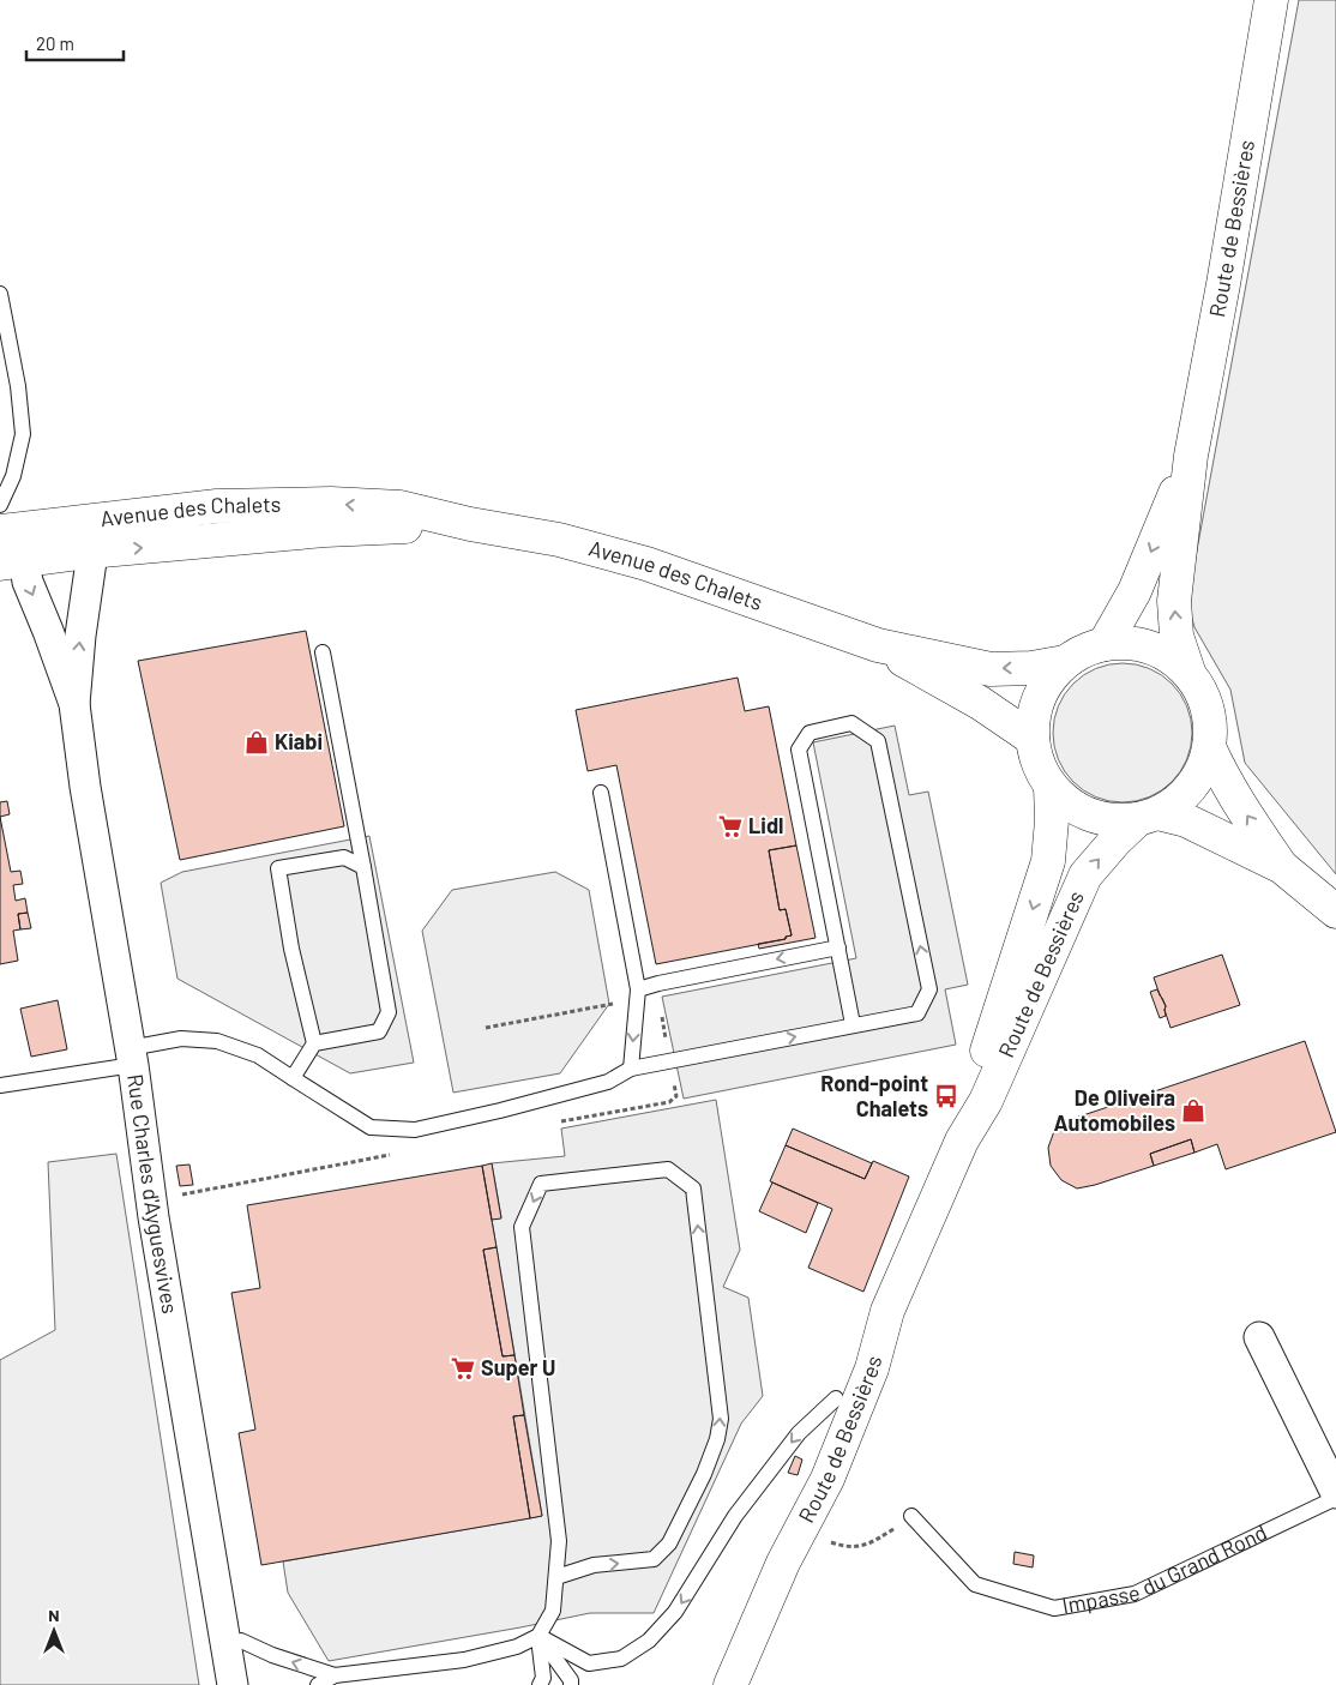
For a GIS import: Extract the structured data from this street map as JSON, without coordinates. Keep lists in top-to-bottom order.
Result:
{
  "streets": {
    "main road": ["Route de Bessières", "Avenue des Chalets"],
    "street": ["Rue Charles d'Ayguesvives"],
    "lane": ["Impasse du Grand Rond"]
  },
  "crossings": [
    ["Route de Bessières", "Avenue des Chalets"],
    ["Avenue des Chalets", "Rue Charles d'Ayguesvives"]
  ],
  "places": {
    "shop": ["Kiabi", "De Oliveira Automobiles"],
    "supermarket": ["Lidl", "Super U"],
    "bus stop": ["Rond-point Chalets"]
  },
  "scale_bar": "20 m",
  "north": "top"
}
